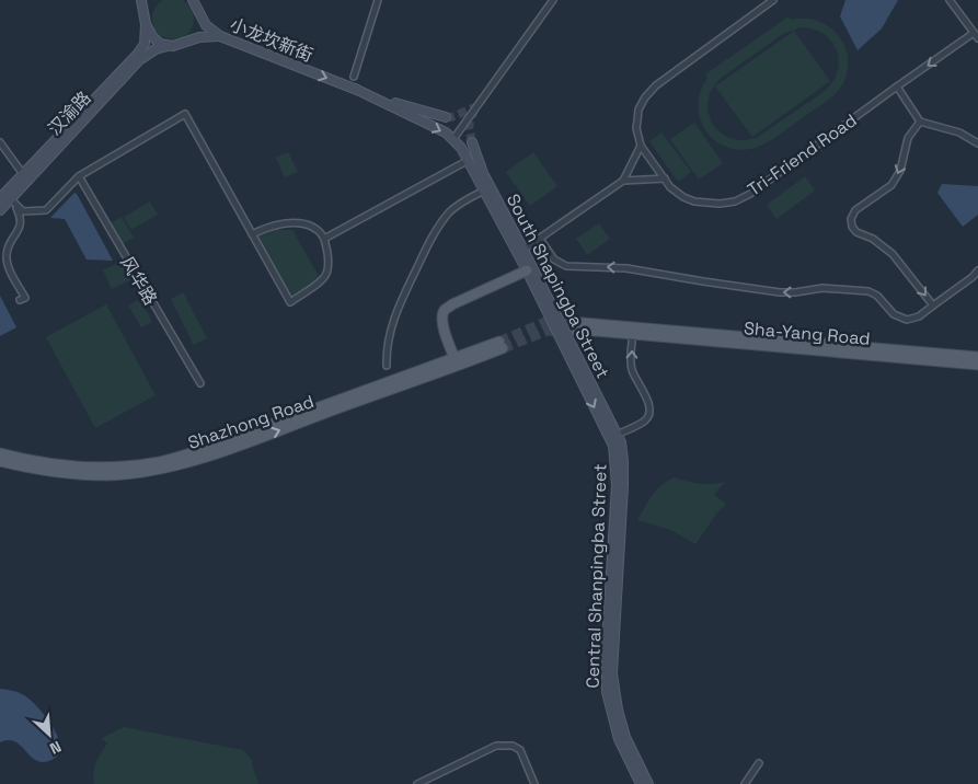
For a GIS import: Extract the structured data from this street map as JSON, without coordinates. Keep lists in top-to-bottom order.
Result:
{
  "streets": {
    "main road": [
      "小龙坎新街",
      "汉渝路",
      "South Shapingba Street",
      "Sha-Yang Road",
      "Shazhong Road",
      "Central Shanpingba Street"
    ],
    "street": ["Tri-Friend Road", "风华路"]
  },
  "crossings": [
    ["小龙坎新街", "汉渝路"],
    ["小龙坎新街", "South Shapingba Street"],
    ["South Shapingba Street", "Central Shanpingba Street"]
  ],
  "north": "bottom right"
}
